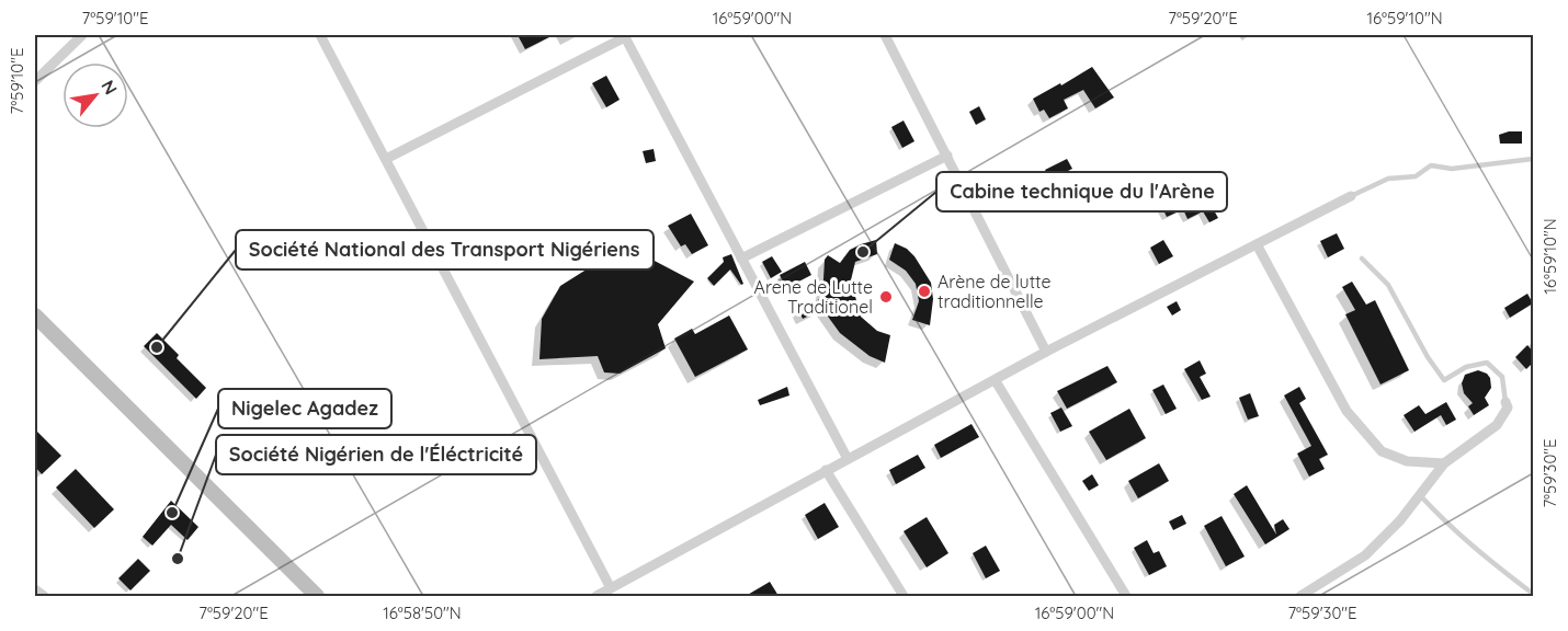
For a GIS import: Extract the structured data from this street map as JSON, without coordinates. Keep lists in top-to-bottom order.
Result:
{
  "places": [
    "Cabine technique du l'Arène",
    "Arène de lutte traditionnelle",
    "Arene de Lutte Traditionel",
    "Société National des Transport Nigériens",
    "Nigelec Agadez",
    "Société Nigérien de l'Éléctricité"
  ],
  "north": "top right",
  "coordinates": [
    "7°59'10\"E",
    "16°59'00\"N",
    "7°59'20\"E",
    "16°59'10\"N",
    "7°59'30\"E",
    "16°58'50\"N"
  ]
}
